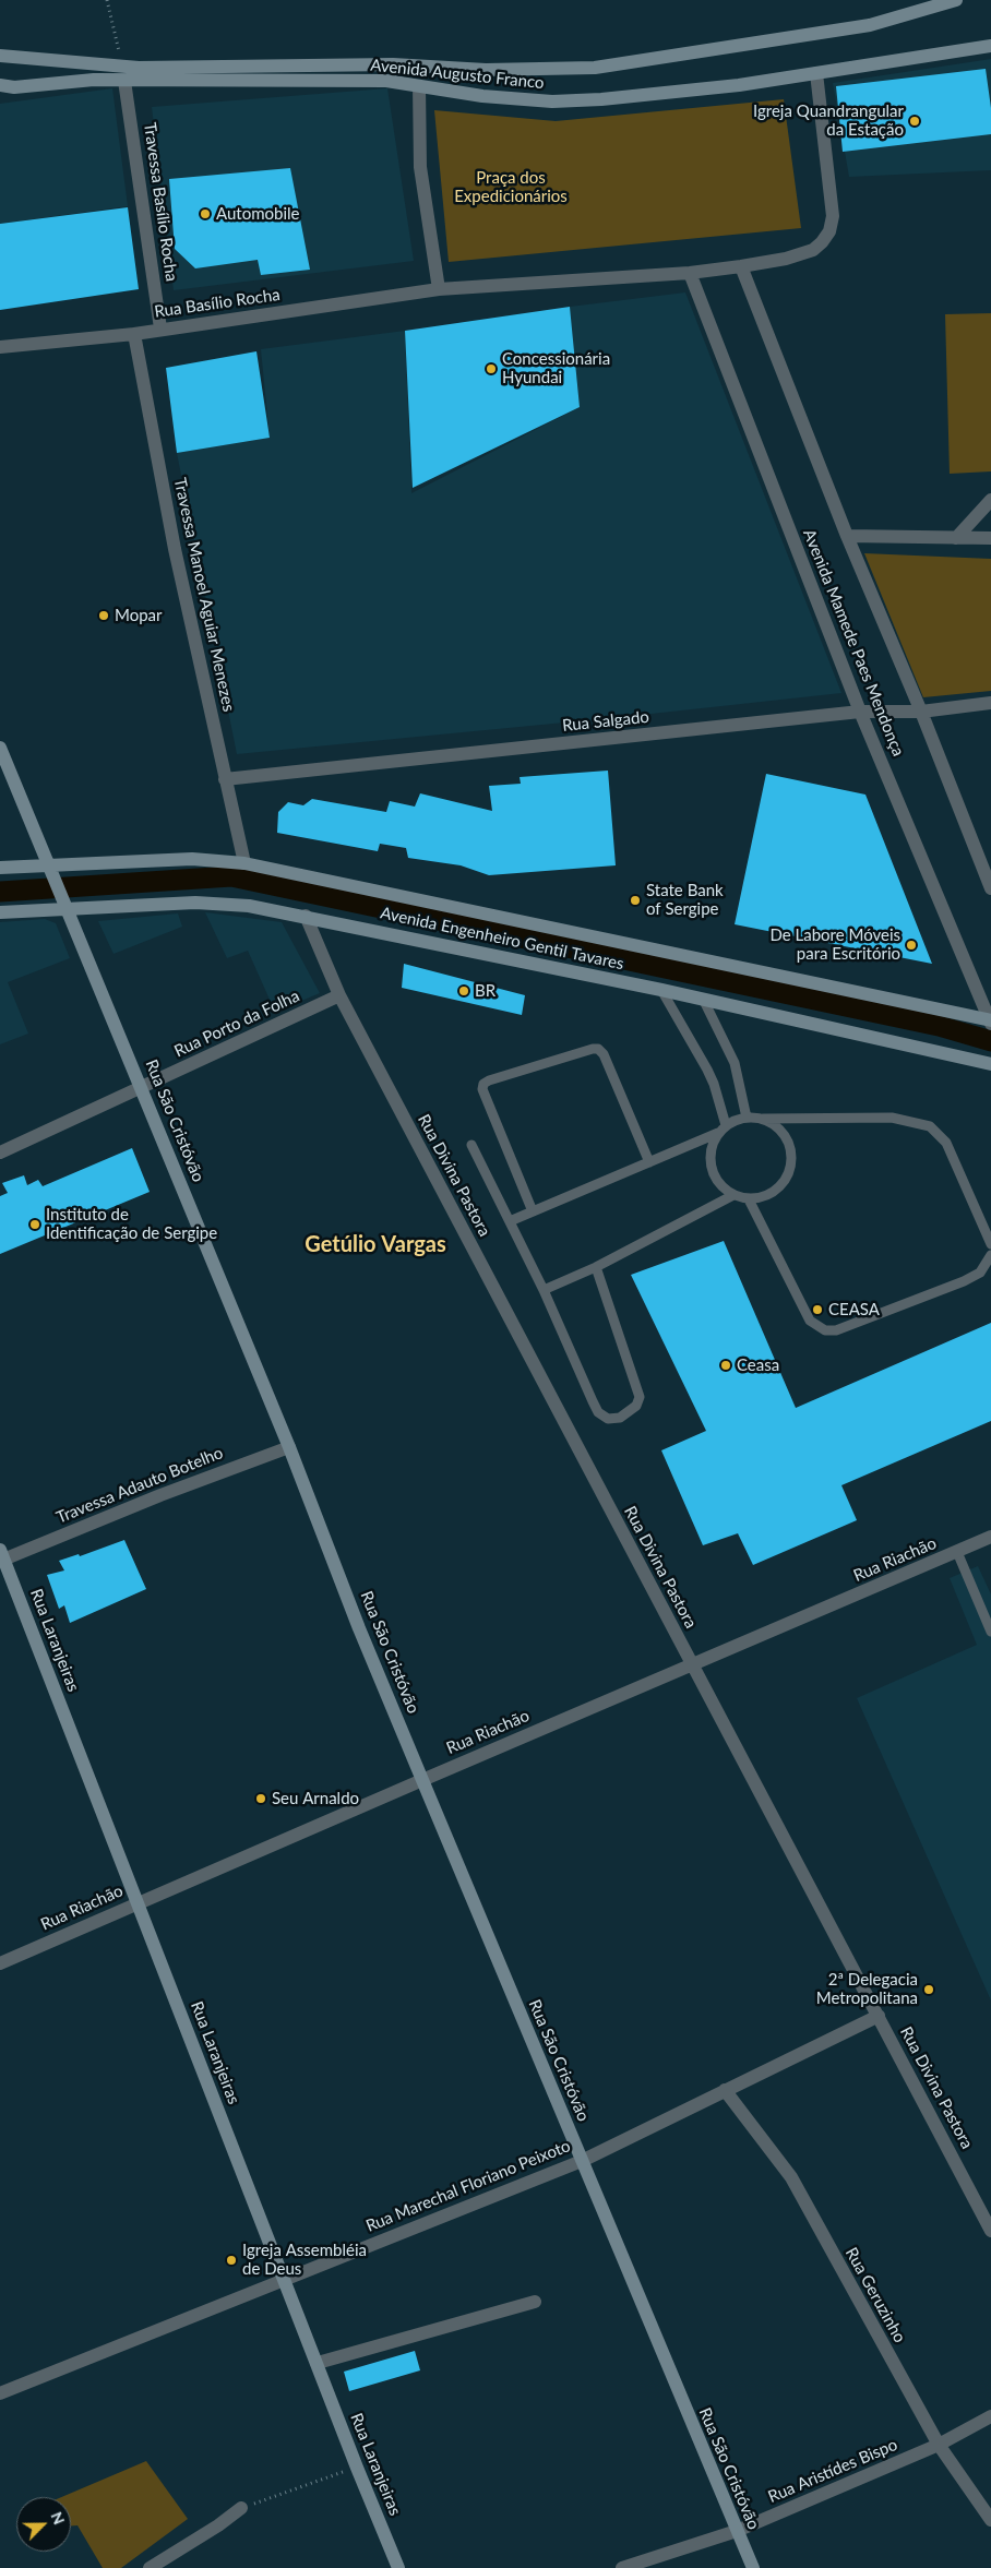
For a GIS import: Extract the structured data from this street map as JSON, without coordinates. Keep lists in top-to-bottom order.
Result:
{
  "streets": {
    "main road": [
      "Avenida Augusto Franco",
      "Avenida Engenheiro Gentil Tavares",
      "Rua São Cristóvão",
      "Rua Laranjeiras"
    ],
    "street": [
      "Travessa Basílio Rocha",
      "Rua Basílio Rocha",
      "Travessa Manoel Aguiar Menezes",
      "Avenida Mamede Paes Mendonça",
      "Rua Salgado",
      "Rua Porto da Folha",
      "Rua Divina Pastora",
      "Travessa Adauto Botelho",
      "Rua Riachão",
      "Rua Marechal Floriano Peixoto",
      "Rua Geruzinho",
      "Rua Aristídes Bispo"
    ]
  },
  "crossings": [
    ["Avenida Augusto Franco", "Travessa Basílio Rocha"],
    ["Travessa Basílio Rocha", "Rua Basílio Rocha"],
    ["Rua Basílio Rocha", "Travessa Manoel Aguiar Menezes"],
    ["Travessa Manoel Aguiar Menezes", "Rua Salgado"],
    ["Travessa Manoel Aguiar Menezes", "Avenida Engenheiro Gentil Tavares"],
    ["Avenida Mamede Paes Mendonça", "Rua Salgado"],
    ["Avenida Mamede Paes Mendonça", "Avenida Engenheiro Gentil Tavares"],
    ["Avenida Engenheiro Gentil Tavares", "Rua São Cristóvão"],
    ["Avenida Engenheiro Gentil Tavares", "Rua Divina Pastora"],
    ["Rua Porto da Folha", "Rua São Cristóvão"],
    ["Rua Porto da Folha", "Rua Divina Pastora"],
    ["Rua São Cristóvão", "Travessa Adauto Botelho"],
    ["Rua São Cristóvão", "Rua Riachão"],
    ["Rua São Cristóvão", "Rua Marechal Floriano Peixoto"],
    ["Rua São Cristóvão", "Rua Aristídes Bispo"],
    ["Rua Divina Pastora", "Rua Riachão"],
    ["Rua Divina Pastora", "Rua Marechal Floriano Peixoto"],
    ["Travessa Adauto Botelho", "Rua Laranjeiras"],
    ["Rua Riachão", "Rua Laranjeiras"],
    ["Rua Laranjeiras", "Rua Marechal Floriano Peixoto"],
    ["Rua Marechal Floriano Peixoto", "Rua Geruzinho"],
    ["Rua Geruzinho", "Rua Aristídes Bispo"]
  ],
  "districts": ["Getúlio Vargas"],
  "parks": ["Praça dos Expedicionários"],
  "places": [
    "Igreja Quandrangular da Estação",
    "Automobile",
    "Concessionária Hyundai",
    "Mopar",
    "State Bank of Sergipe",
    "De Labore Móveis para Escritório",
    "BR",
    "Instituto de Identificação de Sergipe",
    "CEASA",
    "Ceasa",
    "Seu Arnaldo",
    "2ª Delegacia Metropolitana",
    "Igreja Assembléia de Deus"
  ],
  "north": "top right"
}
